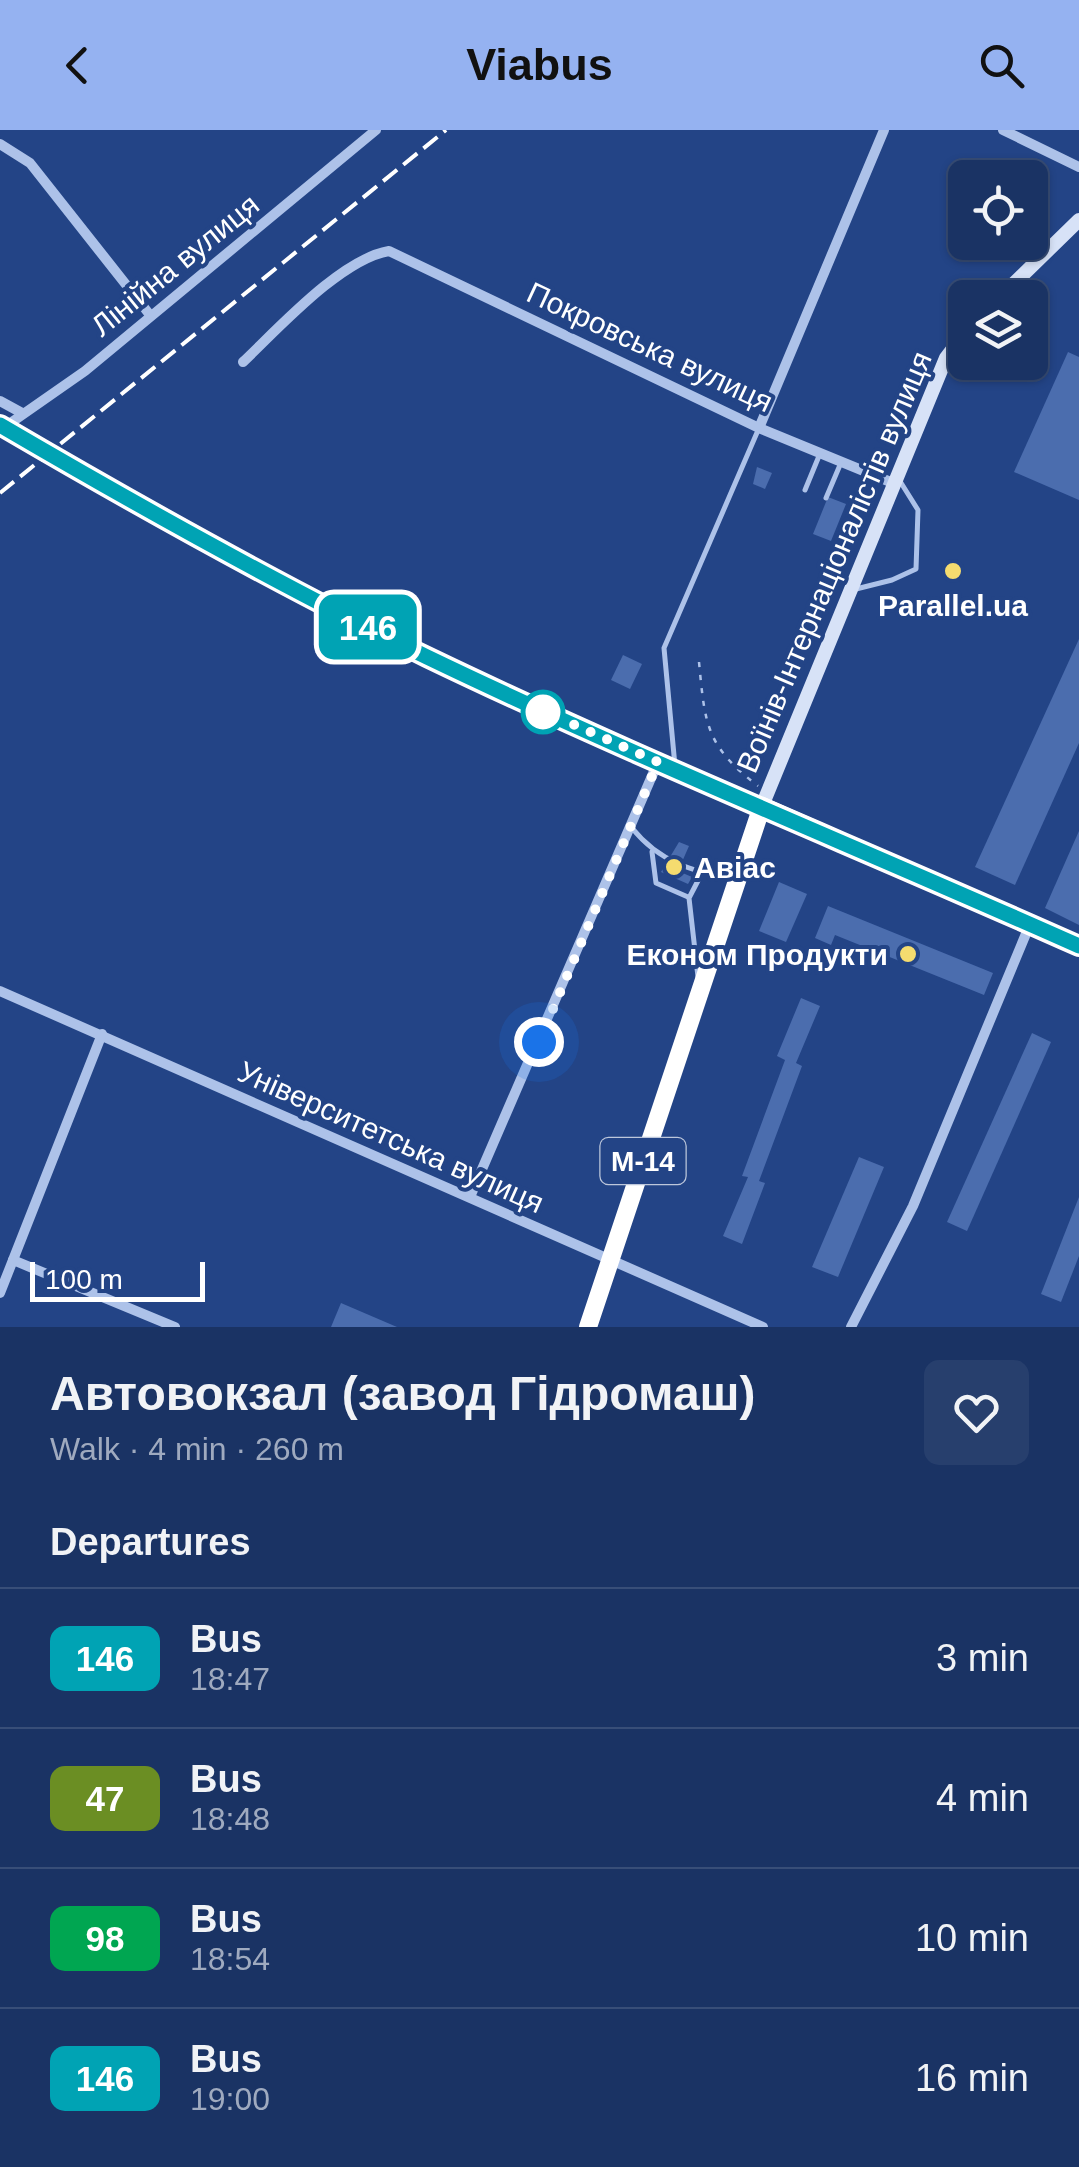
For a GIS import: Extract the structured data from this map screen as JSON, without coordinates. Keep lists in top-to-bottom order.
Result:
{
  "streets": {
    "highway": ["Воїнів-Інтернаціоналістів вулиця", "М-14"],
    "street": ["Лінійна вулиця", "Покровська вулиця", "Університетська вулиця"]
  },
  "crossings": [
    ["Покровська вулиця", "Воїнів-Інтернаціоналістів вулиця"],
    ["Воїнів-Інтернаціоналістів вулиця", "Університетська вулиця"]
  ],
  "places": ["Parallel.ua", "Авіас", "Економ Продукти"],
  "lines": ["bus line 146"],
  "scale_bar": "100 m",
  "page": {
    "header": "Viabus",
    "on_map": "146",
    "scale": "100 m",
    "heading": [
      ["Автовокзал (завод Гідромаш)", "Walk · 4 min · 260 m"],
      "Departures"
    ],
    "list": [
      {
        "mark": "146",
        "name": "Bus",
        "note": "18:47",
        "value": "3 min"
      },
      {
        "mark": "47",
        "name": "Bus",
        "note": "18:48",
        "value": "4 min"
      },
      {
        "mark": "98",
        "name": "Bus",
        "note": "18:54",
        "value": "10 min"
      },
      {
        "mark": "146",
        "name": "Bus",
        "note": "19:00",
        "value": "16 min"
      }
    ]
  }
}
